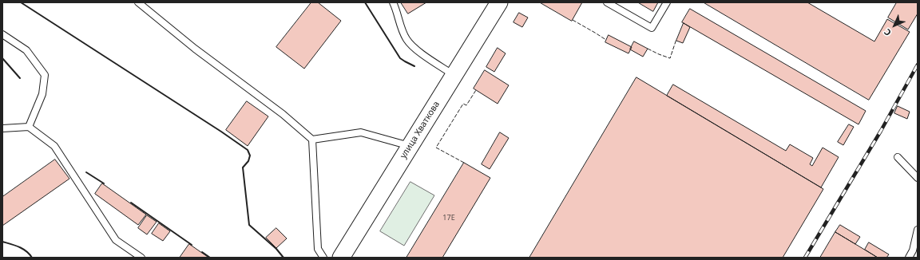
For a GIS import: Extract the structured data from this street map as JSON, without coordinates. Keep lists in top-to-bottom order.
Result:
{
  "streets": {
    "street": ["улица Хваткова"]
  },
  "house_numbers": ["17Е"],
  "north": "bottom left"
}
